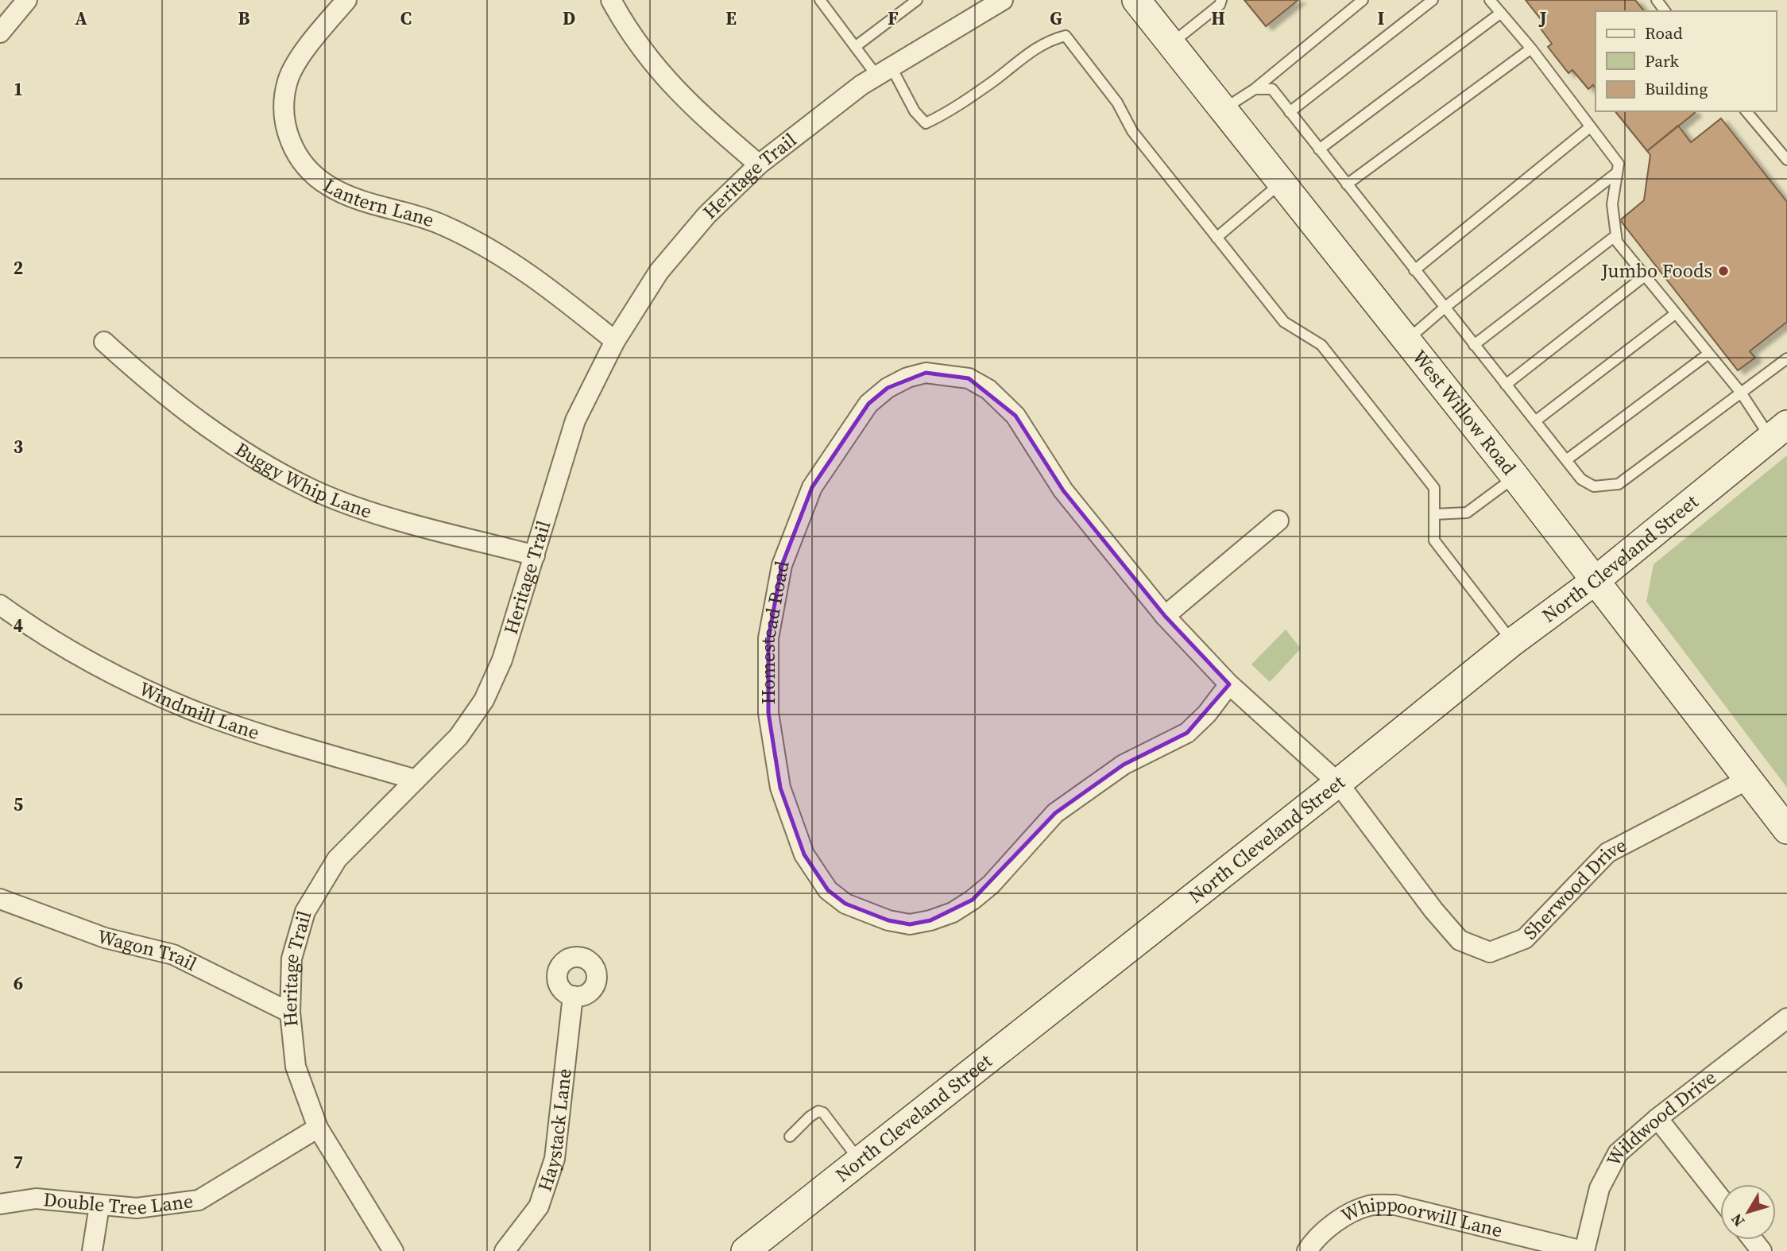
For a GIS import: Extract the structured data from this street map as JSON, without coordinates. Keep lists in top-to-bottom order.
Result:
{
  "streets": {
    "street": [
      "Heritage Trail",
      "Lantern Lane",
      "West Willow Road",
      "Buggy Whip Lane",
      "North Cleveland Street",
      "Homestead Road",
      "Windmill Lane",
      "Sherwood Drive",
      "Wagon Trail",
      "Wildwood Drive",
      "Haystack Lane",
      "Double Tree Lane",
      "Whippoorwill Lane"
    ]
  },
  "crossings": [
    ["Heritage Trail", "Lantern Lane"],
    ["Heritage Trail", "Buggy Whip Lane"],
    ["Heritage Trail", "Windmill Lane"],
    ["Heritage Trail", "Wagon Trail"],
    ["Heritage Trail", "Double Tree Lane"],
    ["West Willow Road", "North Cleveland Street"],
    ["West Willow Road", "Sherwood Drive"],
    ["North Cleveland Street", "Homestead Road"],
    ["North Cleveland Street", "Sherwood Drive"],
    ["Homestead Road", "Sherwood Drive"],
    ["Wildwood Drive", "Whippoorwill Lane"]
  ],
  "places": ["Jumbo Foods"],
  "legend": ["Road", "Park", "Building"],
  "north": "bottom left",
  "grid": {
    "columns": [
      "A",
      "B",
      "C",
      "D",
      "E",
      "F",
      "G",
      "H",
      "I",
      "J"
    ],
    "rows": [
      "1",
      "2",
      "3",
      "4",
      "5",
      "6",
      "7"
    ]
  }
}
